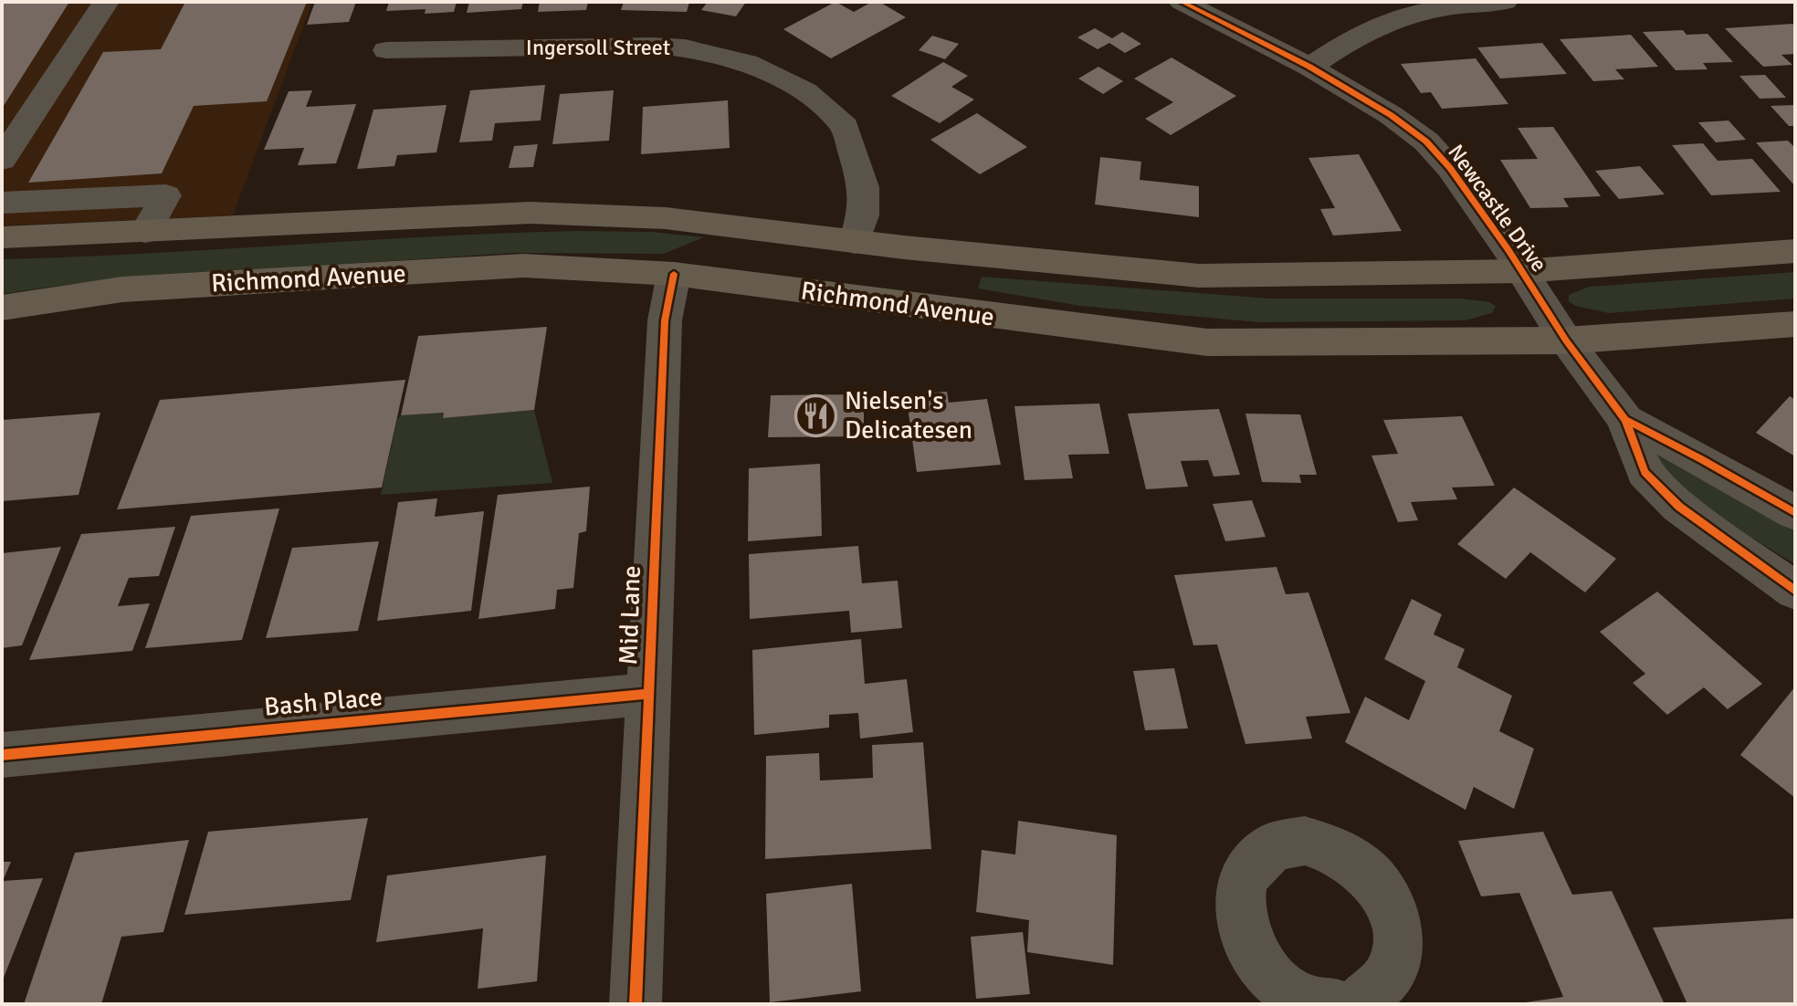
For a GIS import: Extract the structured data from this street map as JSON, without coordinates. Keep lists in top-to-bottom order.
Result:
{
  "streets": {
    "main road": ["Richmond Avenue"],
    "street": [
      "Ingersoll Street",
      "Newcastle Drive",
      "Mid Lane",
      "Bash Place"
    ]
  },
  "crossings": [
    ["Newcastle Drive", "Richmond Avenue"],
    ["Richmond Avenue", "Mid Lane"],
    ["Mid Lane", "Bash Place"]
  ],
  "places": {
    "restaurant": ["Nielsen's Delicatesen"]
  }
}
